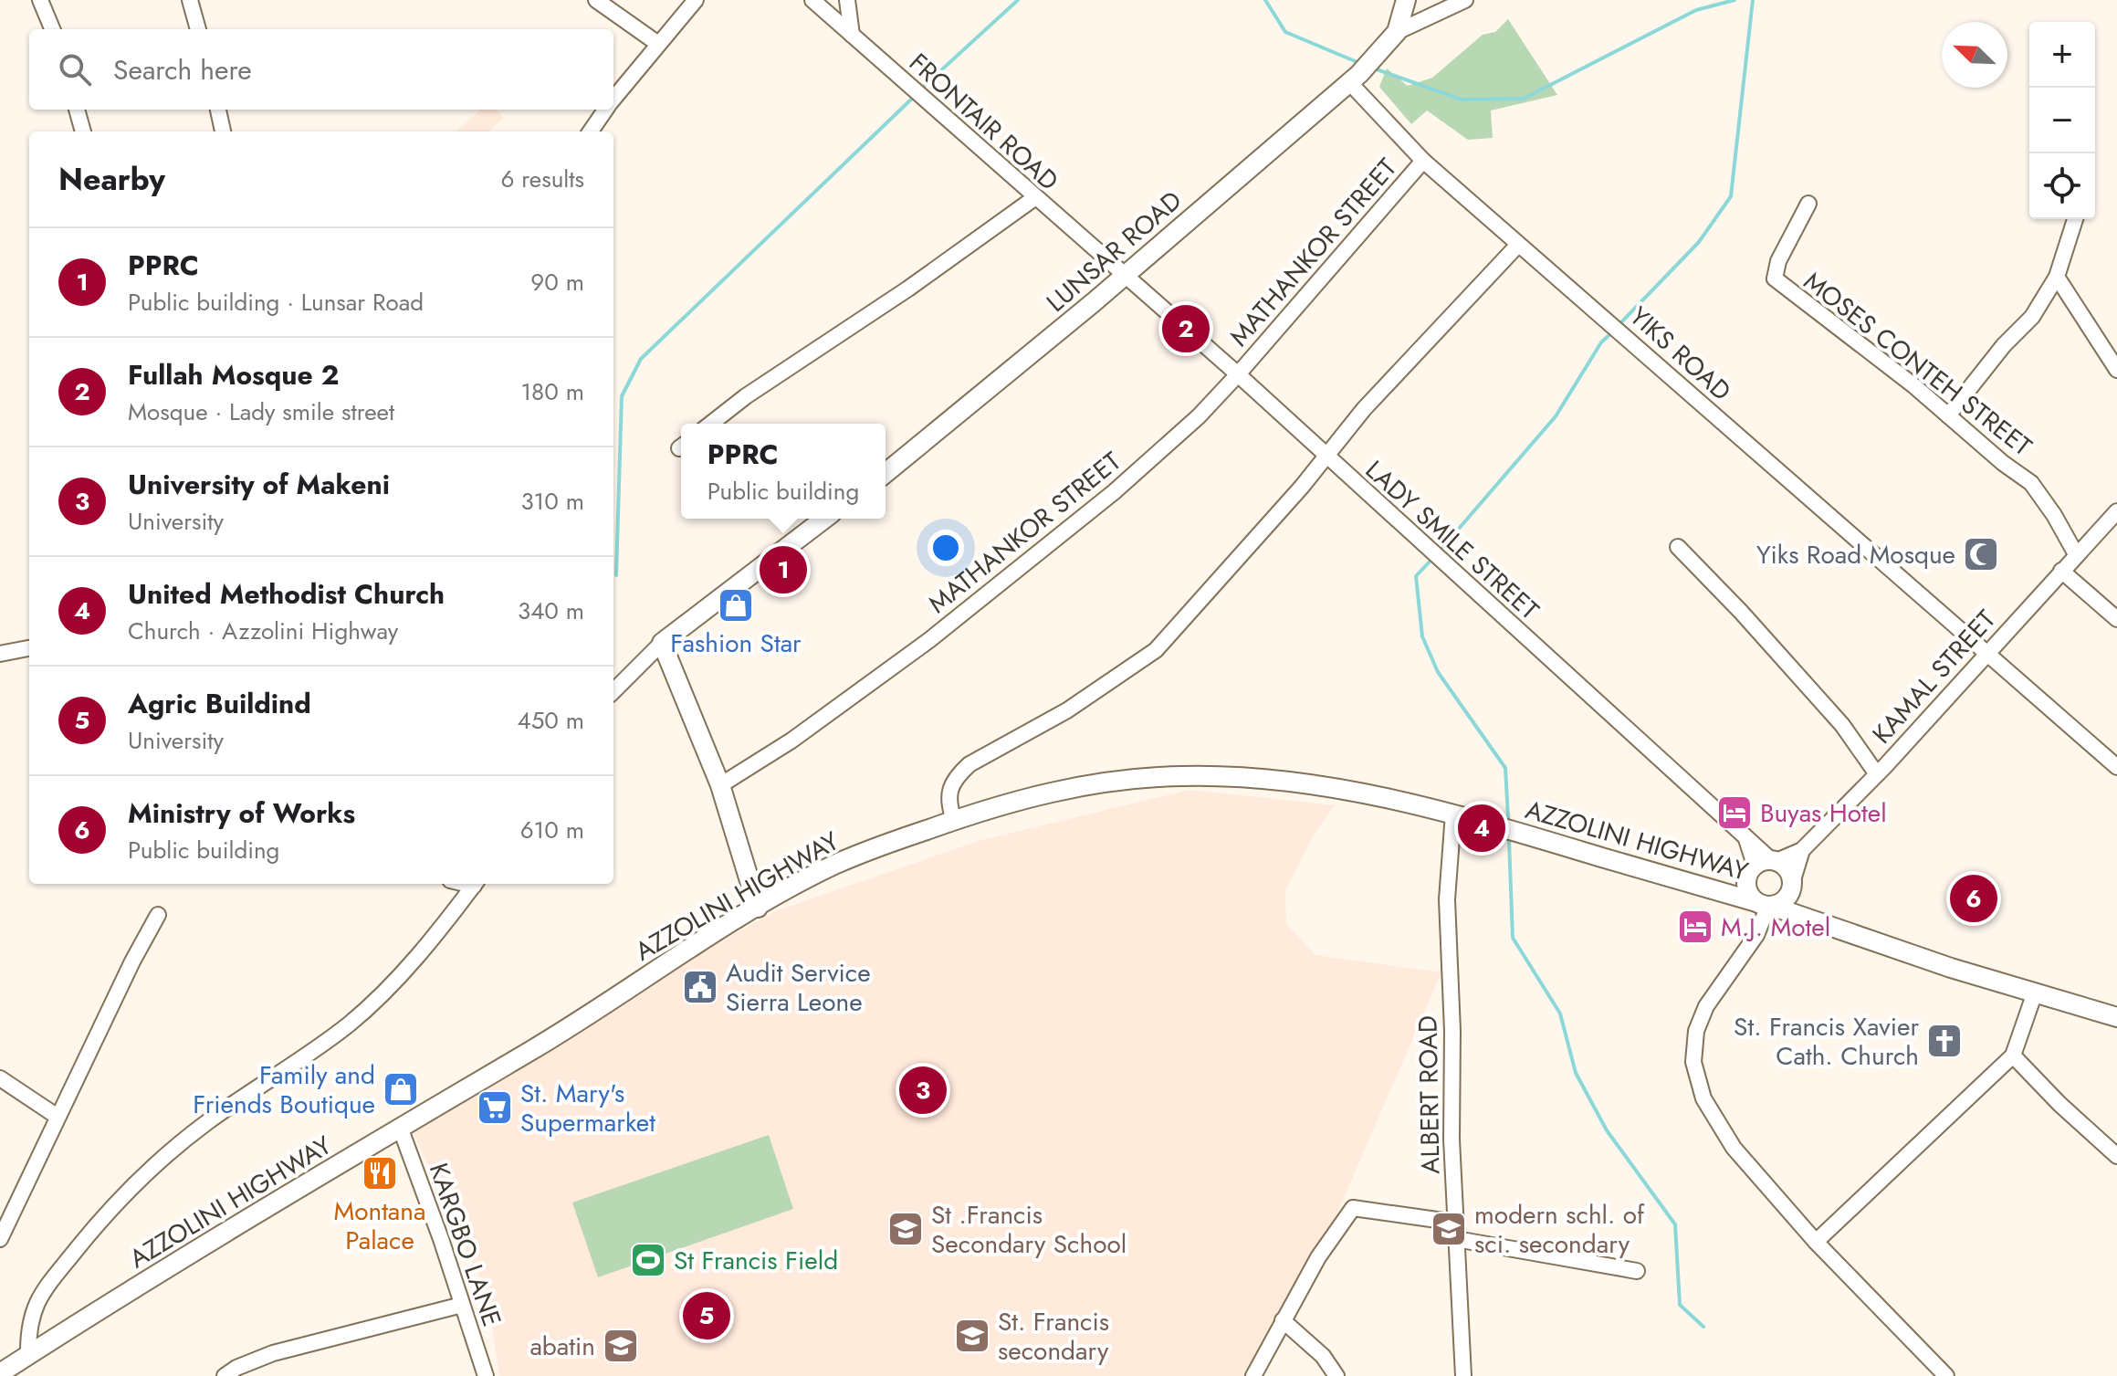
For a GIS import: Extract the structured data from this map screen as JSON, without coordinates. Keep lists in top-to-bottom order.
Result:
{
  "streets": {
    "main road": ["LUNSAR ROAD", "AZZOLINI HIGHWAY"],
    "street": [
      "FRONTAIR ROAD",
      "MATHANKOR STREET",
      "YIKS ROAD",
      "MOSES CONTEH STREET",
      "LADY SMILE STREET",
      "KAMAL STREET",
      "ALBERT ROAD",
      "KARGBO LANE"
    ]
  },
  "crossings": [
    ["FRONTAIR ROAD", "LUNSAR ROAD"],
    ["FRONTAIR ROAD", "LADY SMILE STREET"],
    ["LUNSAR ROAD", "YIKS ROAD"],
    ["LUNSAR ROAD", "LADY SMILE STREET"],
    ["MATHANKOR STREET", "YIKS ROAD"],
    ["MATHANKOR STREET", "LADY SMILE STREET"],
    ["YIKS ROAD", "KAMAL STREET"],
    ["MOSES CONTEH STREET", "KAMAL STREET"],
    ["LADY SMILE STREET", "KAMAL STREET"],
    ["LADY SMILE STREET", "AZZOLINI HIGHWAY"],
    ["KAMAL STREET", "AZZOLINI HIGHWAY"],
    ["AZZOLINI HIGHWAY", "ALBERT ROAD"],
    ["AZZOLINI HIGHWAY", "KARGBO LANE"]
  ],
  "places": {
    "mosque": ["Yiks Road Mosque"],
    "shop": ["Fashion Star", "Family and Friends Boutique"],
    "hotel": ["Buyas Hotel", "M.J. Motel"],
    "public building": ["Audit Service Sierra Leone"],
    "church": ["St. Francis Xavier Cath. Church"],
    "supermarket": ["St. Mary's Supermarket"],
    "restaurant": ["Montana Palace"],
    "school or university": [
      "St .Francis Secondary School",
      "modern schl. of sci. secondary",
      "St. Francis secondary",
      "abatin"
    ],
    "sports": ["St Francis Field"]
  },
  "north": "top left",
  "page": {
    "map_buttons": ["+", "−"],
    "search": "Search here",
    "heading": ["Nearby", "6 results"],
    "list": [
      {
        "mark": "1",
        "name": "PPRC",
        "note": "Public building · Lunsar Road",
        "value": "90 m"
      },
      {
        "mark": "2",
        "name": "Fullah Mosque 2",
        "note": "Mosque · Lady smile street",
        "value": "180 m"
      },
      {
        "mark": "3",
        "name": "University of Makeni",
        "note": "University",
        "value": "310 m"
      },
      {
        "mark": "4",
        "name": "United Methodist Church",
        "note": "Church · Azzolini Highway",
        "value": "340 m"
      },
      {
        "mark": "5",
        "name": "Agric Buildind",
        "note": "University",
        "value": "450 m"
      },
      {
        "mark": "6",
        "name": "Ministry of Works",
        "note": "Public building",
        "value": "610 m"
      }
    ],
    "pins": [
      "2",
      "1",
      "4",
      "6",
      "3",
      "5"
    ],
    "popup": ["PPRC", "Public building"]
  }
}
